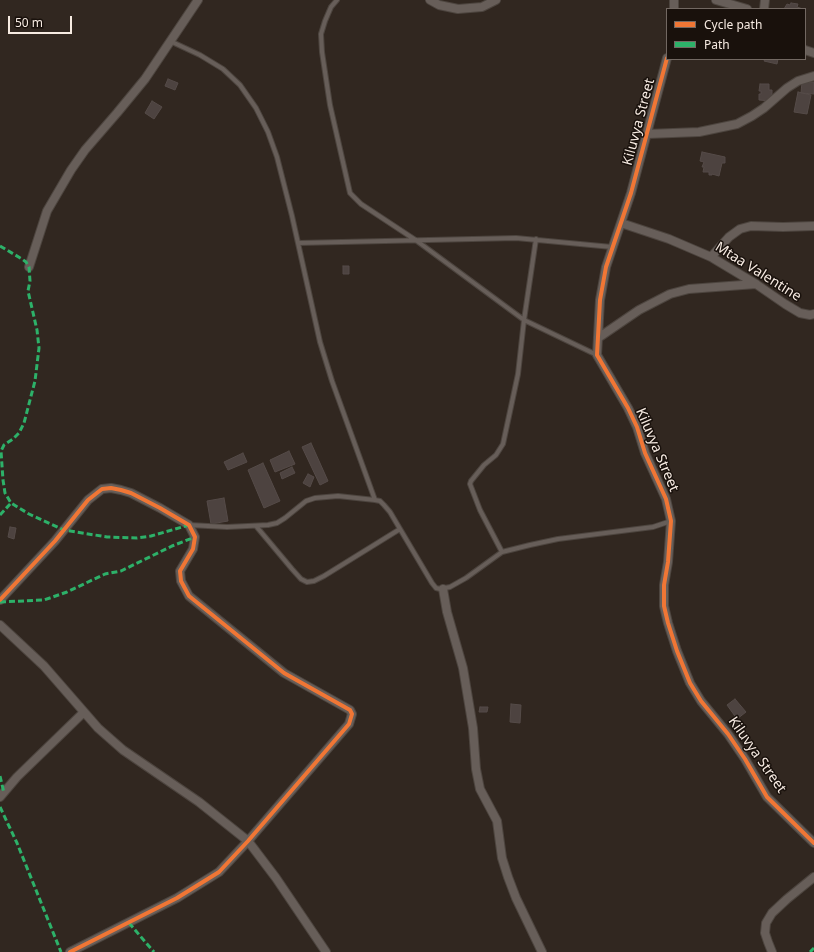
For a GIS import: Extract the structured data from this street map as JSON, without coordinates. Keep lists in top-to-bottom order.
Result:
{
  "streets": {
    "street": ["Kiluvya Street", "Mtaa Valentine"]
  },
  "crossings": [
    ["Kiluvya Street", "Mtaa Valentine"]
  ],
  "legend": ["Cycle path", "Path"],
  "scale_bar": "50 m"
}
